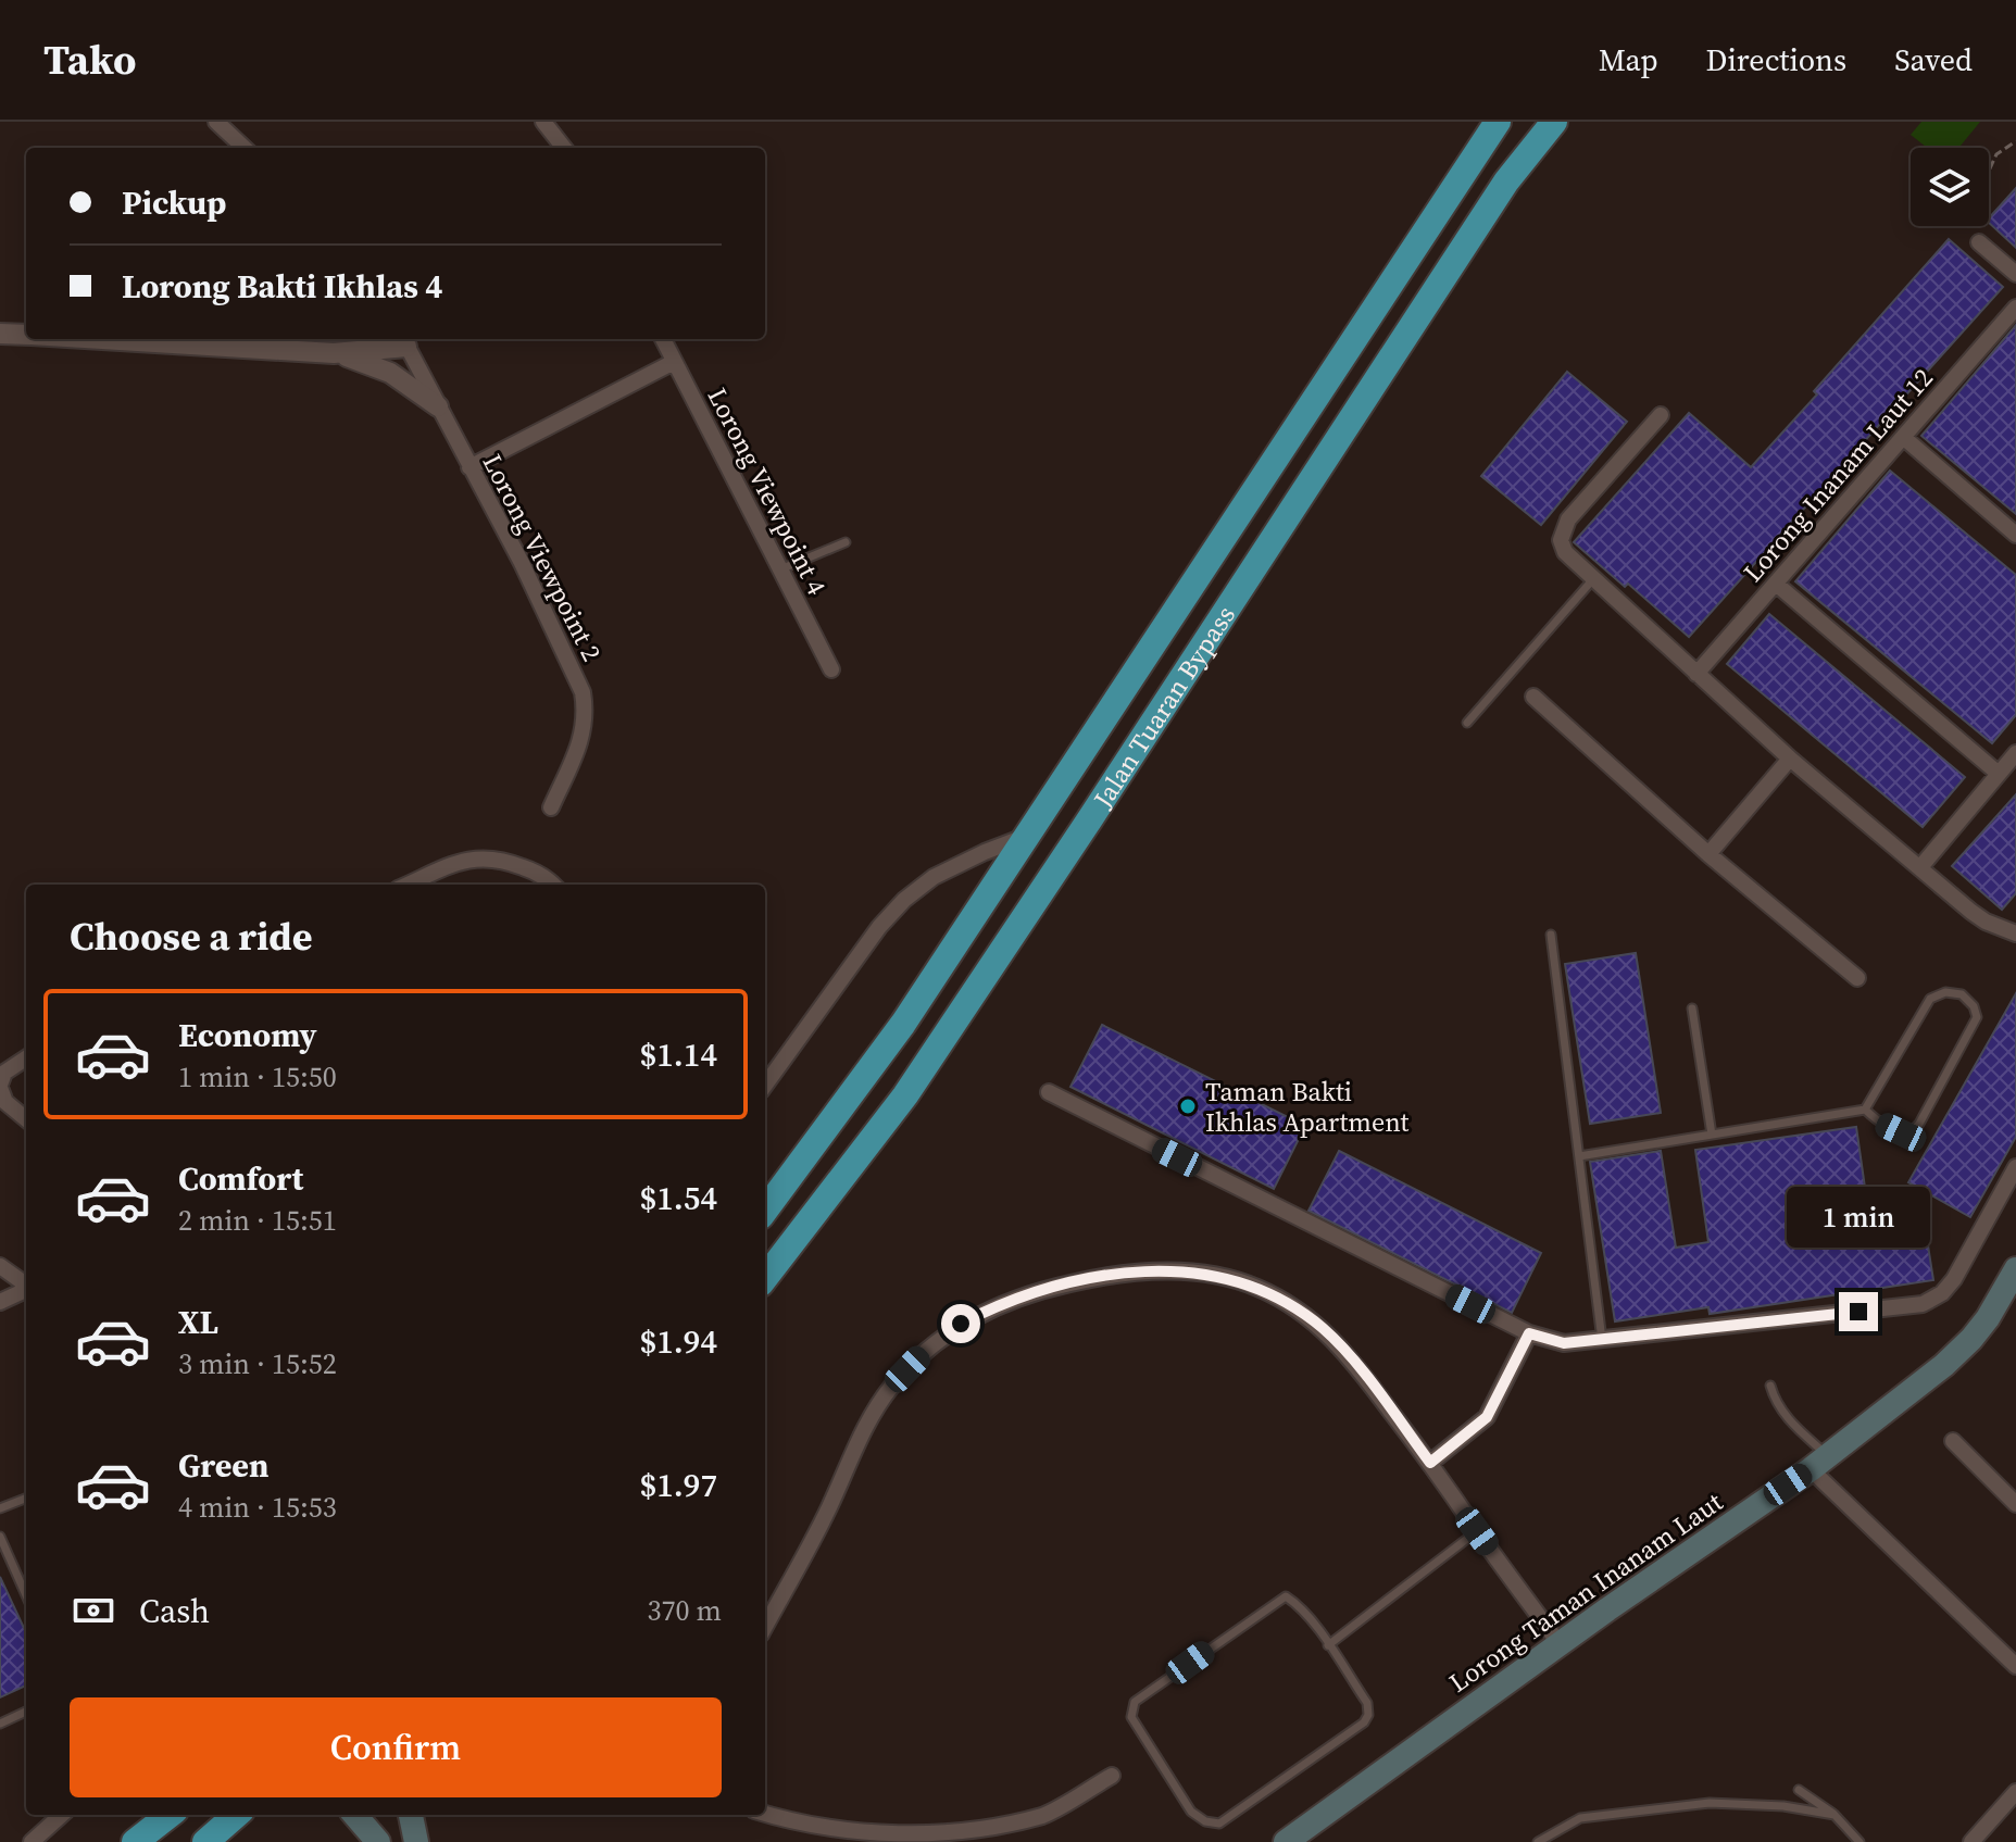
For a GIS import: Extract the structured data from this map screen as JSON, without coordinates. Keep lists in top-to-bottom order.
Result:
{
  "streets": {
    "highway": ["Jalan Tuaran Bypass"],
    "main road": ["Lorong Taman Inanam Laut"],
    "street": ["Lorong Inanam Laut 12", "Lorong Viewpoint 4", "Lorong Viewpoint 2"]
  },
  "places": ["Taman Bakti Ikhlas Apartment"],
  "page": {
    "header": "Tako",
    "nav": ["Map", "Directions", "Saved"],
    "banner": ["Pickup", "Lorong Bakti Ikhlas 4"],
    "heading": "Choose a ride",
    "list": [
      {
        "name": "Economy",
        "note": "1 min · 15:50",
        "value": "$1.14"
      },
      {
        "name": "Comfort",
        "note": "2 min · 15:51",
        "value": "$1.54"
      },
      {
        "name": "XL",
        "note": "3 min · 15:52",
        "value": "$1.94"
      },
      {
        "name": "Green",
        "note": "4 min · 15:53",
        "value": "$1.97"
      }
    ],
    "bubble": "1 min",
    "pay": ["Cash", "370 m"],
    "buttons": "Confirm"
  }
}
